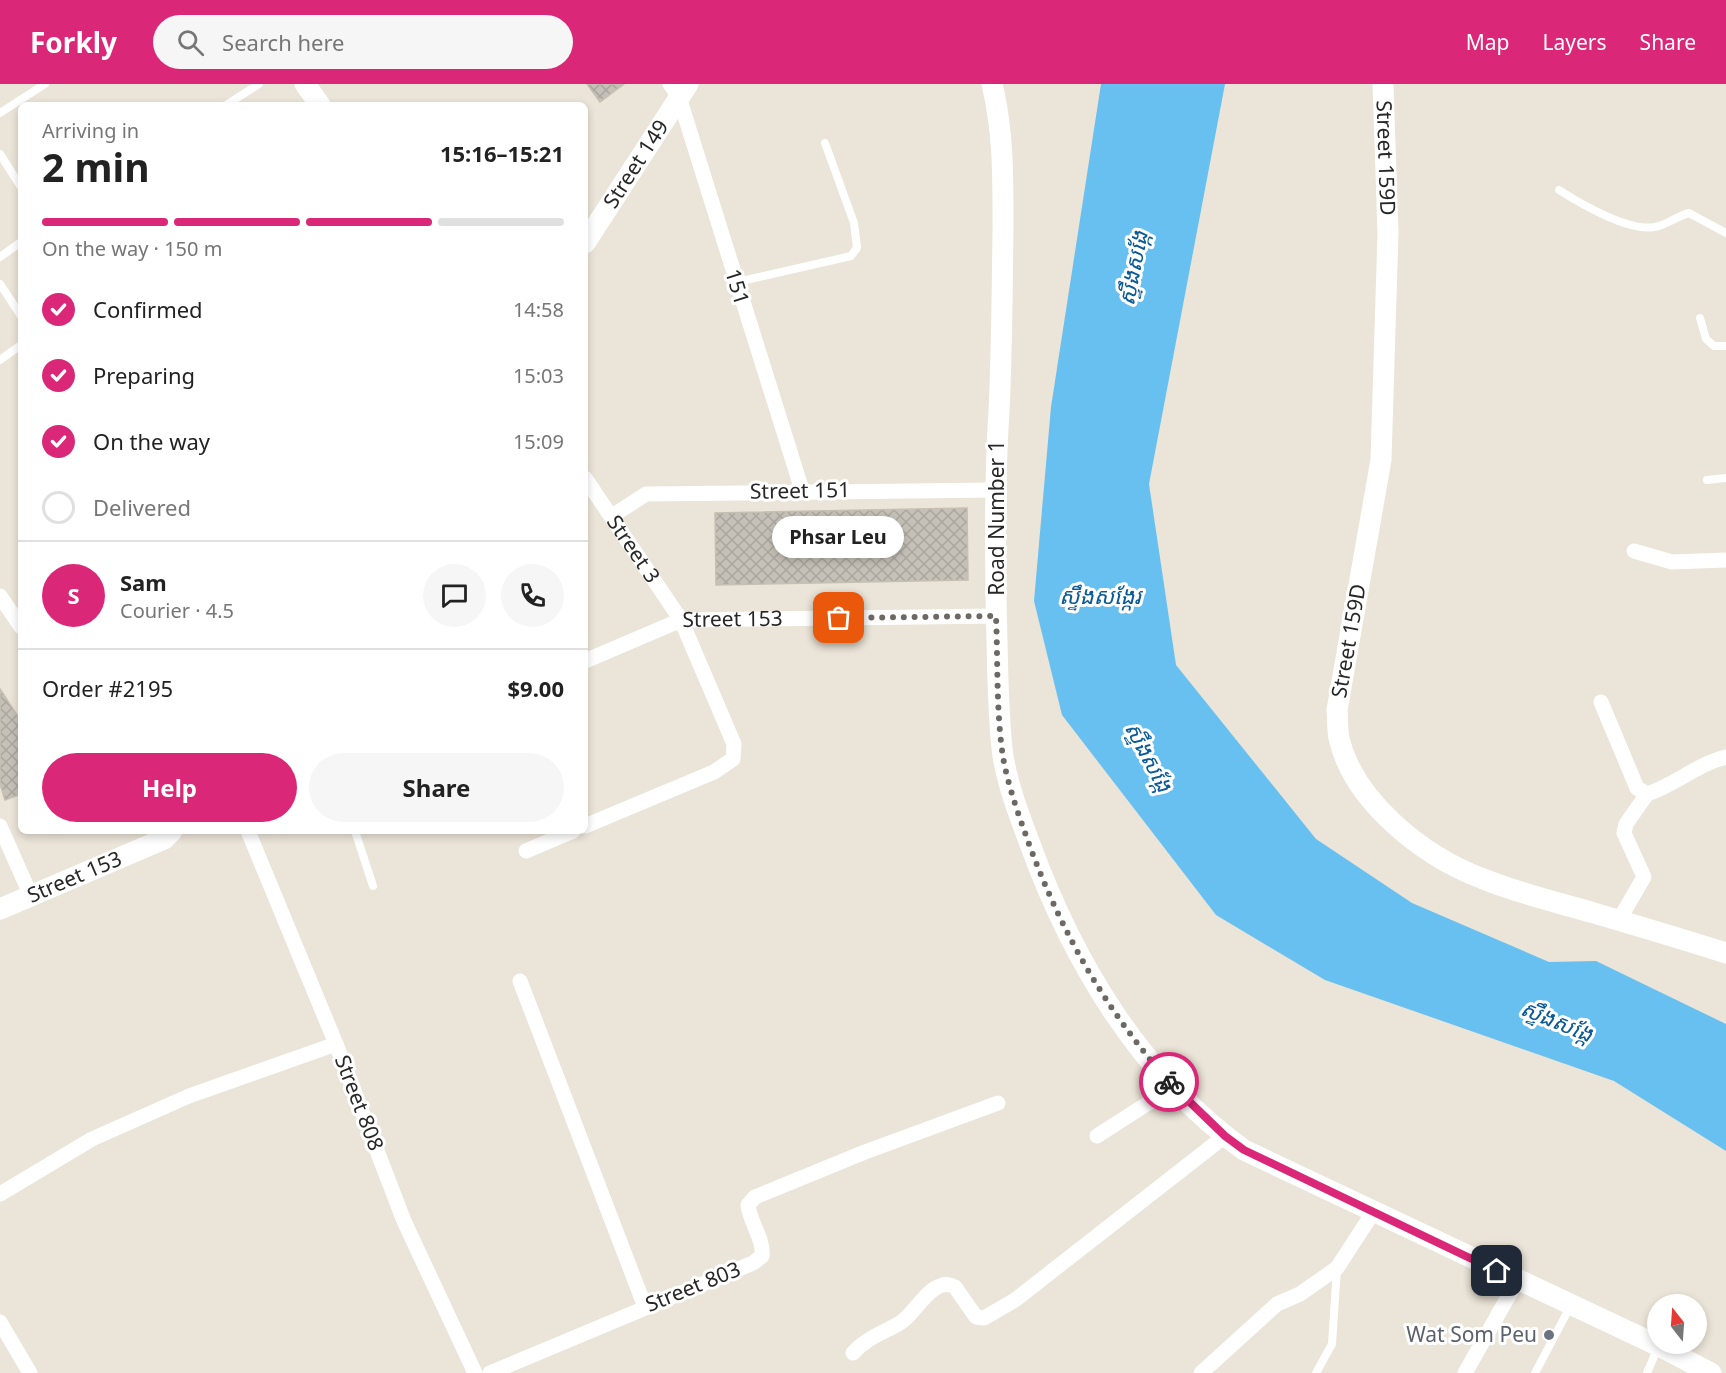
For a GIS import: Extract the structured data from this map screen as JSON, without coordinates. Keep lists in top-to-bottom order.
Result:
{
  "streets": {
    "street": [
      "Street 159D",
      "Street 149",
      "151",
      "Street 151",
      "Road Number 1",
      "Street 3",
      "Street 153",
      "Street 808",
      "Street 803"
    ]
  },
  "crossings": [
    ["Street 149", "151"],
    ["151", "Street 151"],
    ["Street 151", "Road Number 1"],
    ["Street 151", "Street 3"],
    ["Road Number 1", "Street 153"],
    ["Street 3", "Street 153"]
  ],
  "water": ["ស្ទឹងសង្កែ", "ស្ទឹងសង្កែរ"],
  "places": ["Phsar Leu", "Wat Som Peu"],
  "north": "top",
  "page": {
    "header": "Forkly",
    "search": "Search here",
    "nav": ["Map", "Layers", "Share"],
    "heading": ["2 min", "Arriving in", "15:16–15:21"],
    "panel": [
      "Sam",
      "Courier · 4.5",
      "Order #2195",
      "$9.00"
    ],
    "bar": "On the way · 150 m",
    "list": [
      ["Confirmed", "14:58"],
      ["Preparing", "15:03"],
      ["On the way", "15:09"],
      "Delivered"
    ],
    "bubble": "Phsar Leu",
    "round": "S",
    "buttons": ["Help", "Share"]
  }
}
